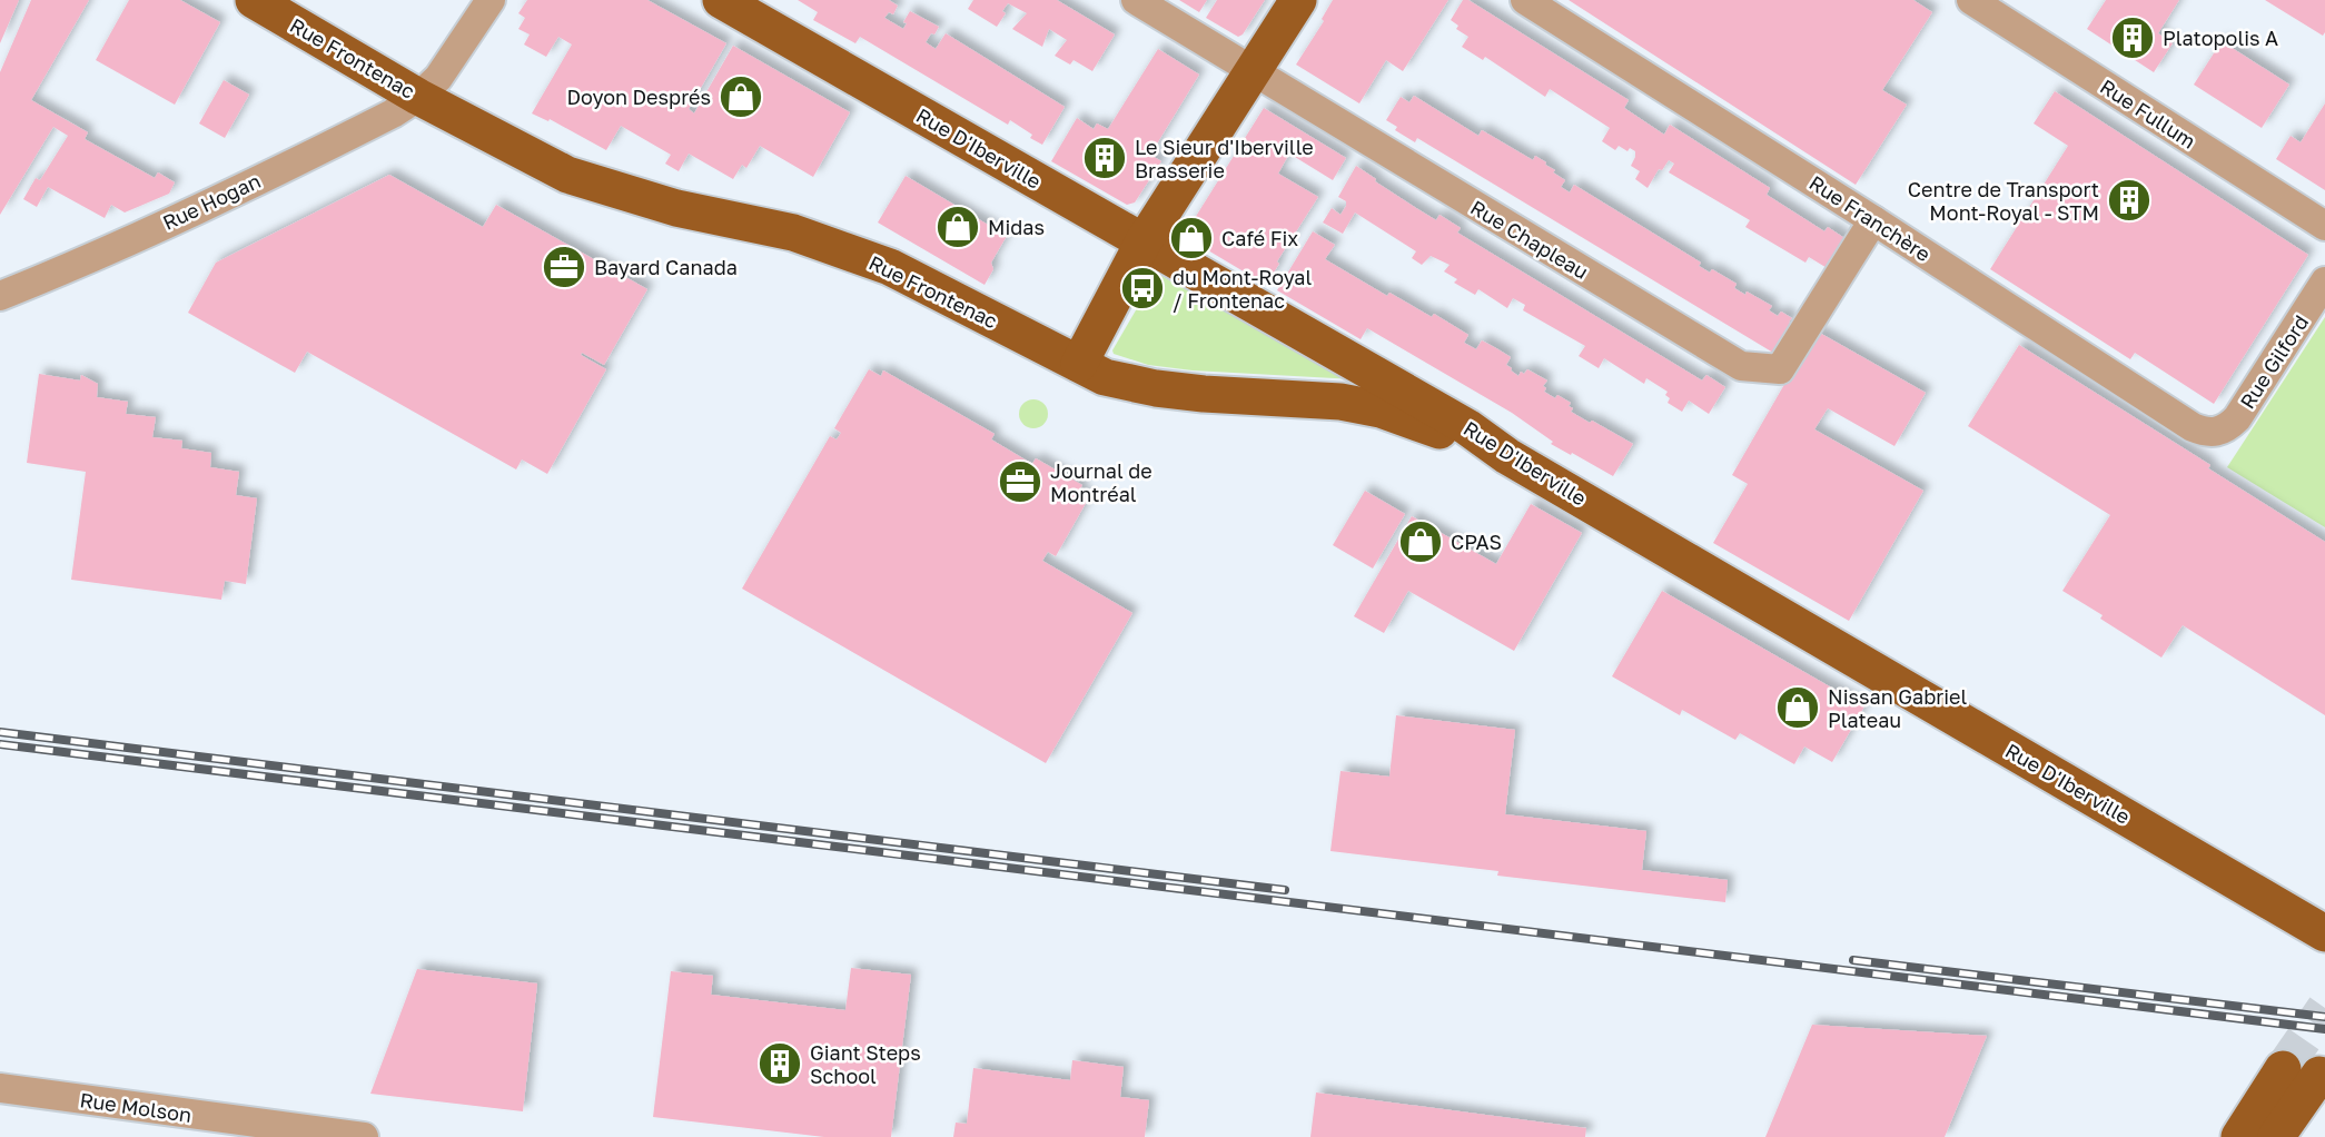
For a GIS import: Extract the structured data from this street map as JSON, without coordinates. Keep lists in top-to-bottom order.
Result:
{
  "streets": {
    "main road": ["Rue Frontenac", "Rue D'Iberville"],
    "street": [
      "Rue Fullum",
      "Rue Hogan",
      "Rue Franchère",
      "Rue Chapleau",
      "Rue Gilford",
      "Rue Molson"
    ]
  },
  "crossings": [
    ["Rue Frontenac", "Rue D'Iberville"],
    ["Rue Frontenac", "Rue Hogan"],
    ["Rue Franchère", "Rue Chapleau"],
    ["Rue Franchère", "Rue Gilford"]
  ],
  "places": {
    "building": [
      "Platopolis A",
      "Le Sieur d'Iberville Brasserie",
      "Centre de Transport Mont-Royal - STM",
      "Giant Steps School"
    ],
    "shop": [
      "Doyon Després",
      "Midas",
      "Café Fix",
      "CPAS",
      "Nissan Gabriel Plateau"
    ],
    "office": ["Bayard Canada", "Journal de Montréal"],
    "bus stop": ["du Mont-Royal / Frontenac"]
  }
}
